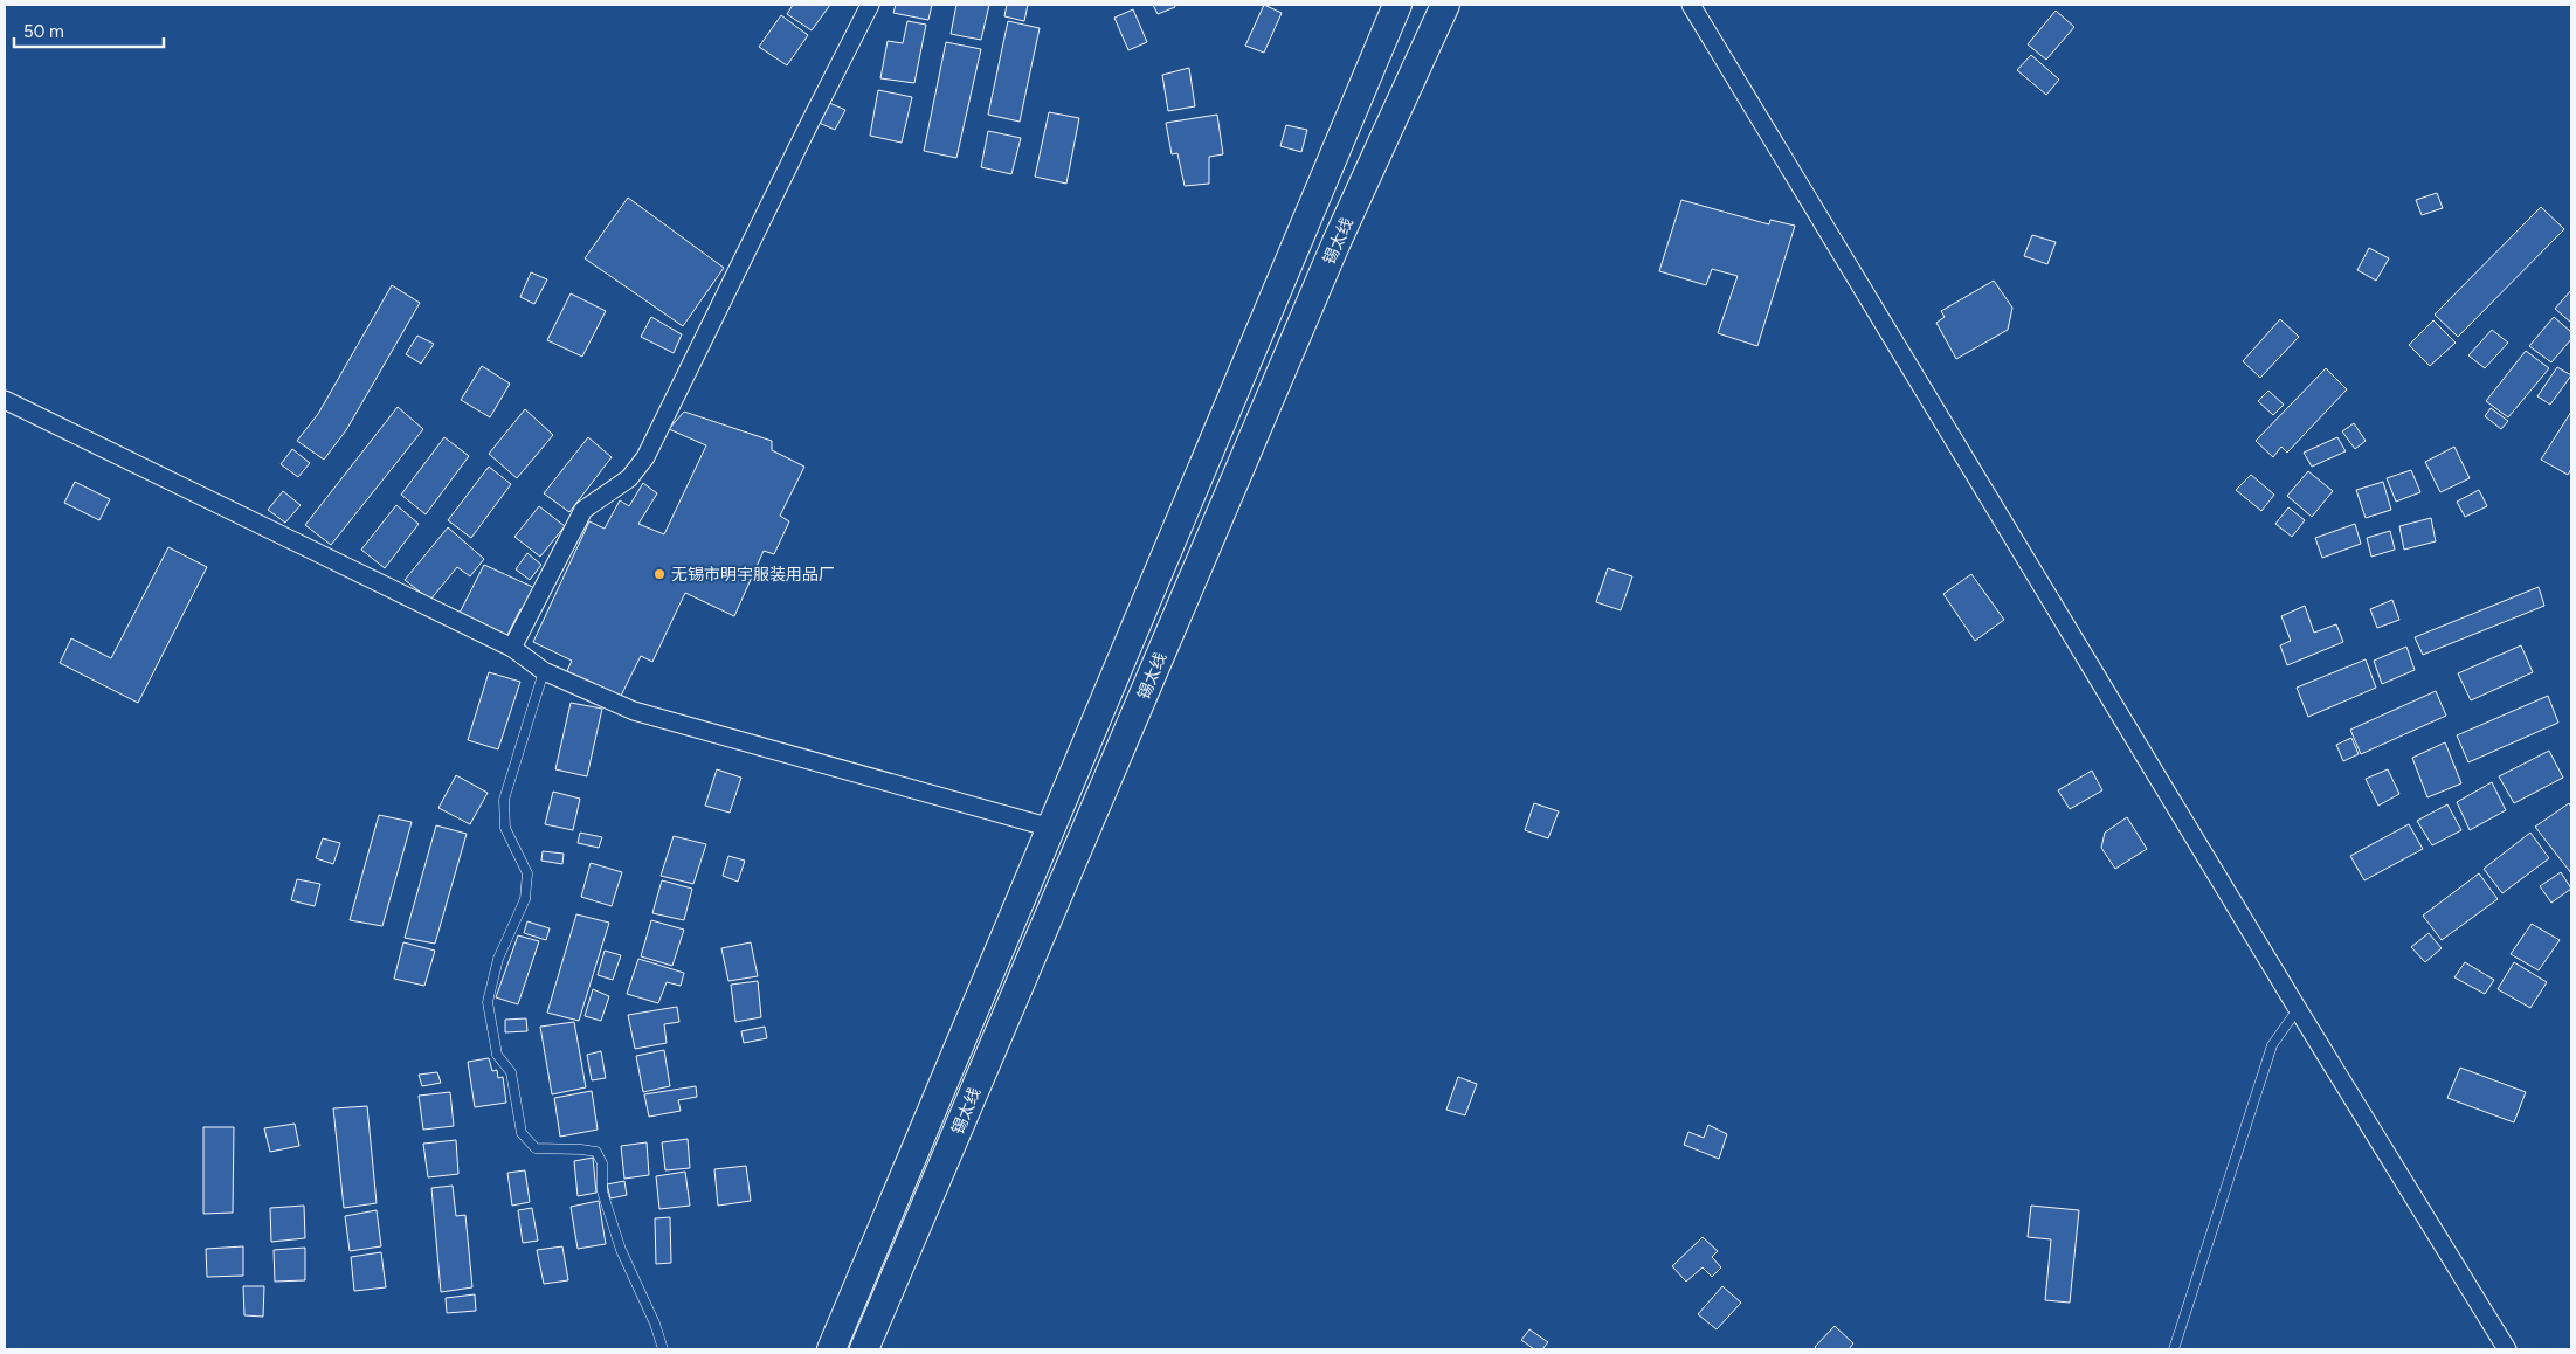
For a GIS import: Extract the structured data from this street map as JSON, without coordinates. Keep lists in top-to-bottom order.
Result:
{
  "streets": {
    "main road": ["锡太线"]
  },
  "places": ["无锡市明宇服装用品厂"],
  "scale_bar": "50 m"
}
